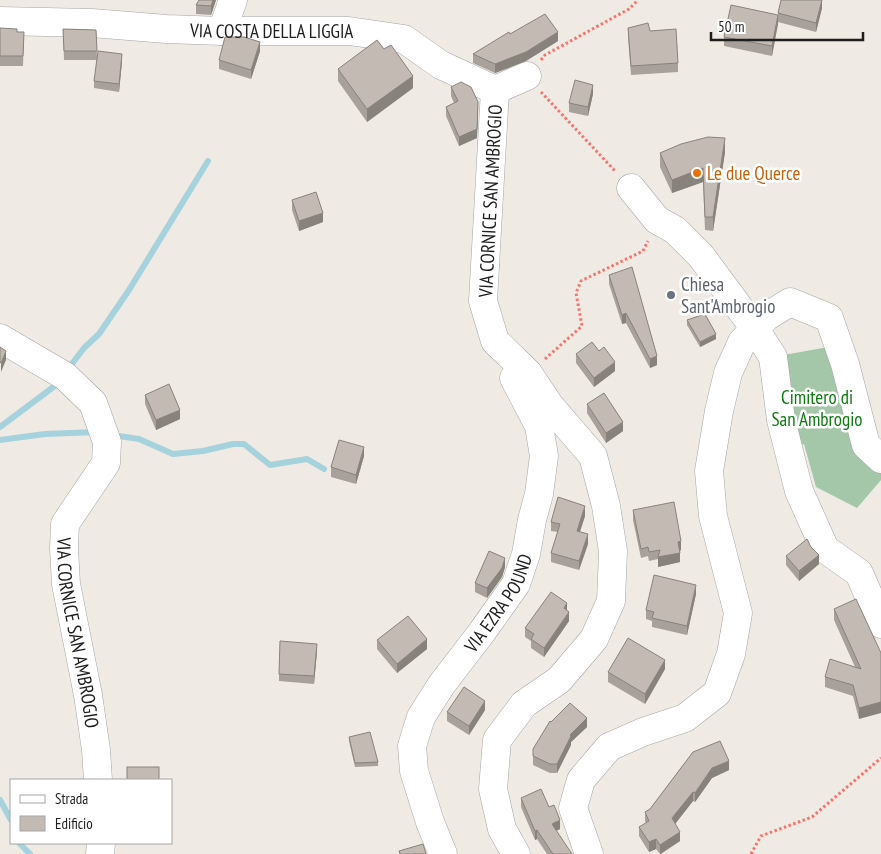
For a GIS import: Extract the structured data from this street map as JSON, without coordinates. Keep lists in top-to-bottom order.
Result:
{
  "streets": {
    "street": ["VIA COSTA DELLA LIGGIA", "VIA CORNICE SAN AMBROGIO", "VIA EZRA POUND"]
  },
  "crossings": [
    ["VIA COSTA DELLA LIGGIA", "VIA CORNICE SAN AMBROGIO"],
    ["VIA CORNICE SAN AMBROGIO", "VIA EZRA POUND"]
  ],
  "parks": ["Cimitero di San Ambrogio"],
  "places": ["Le due Querce", "Chiesa Sant'Ambrogio"],
  "legend": ["Strada", "Edificio"],
  "scale_bar": "50 m"
}
